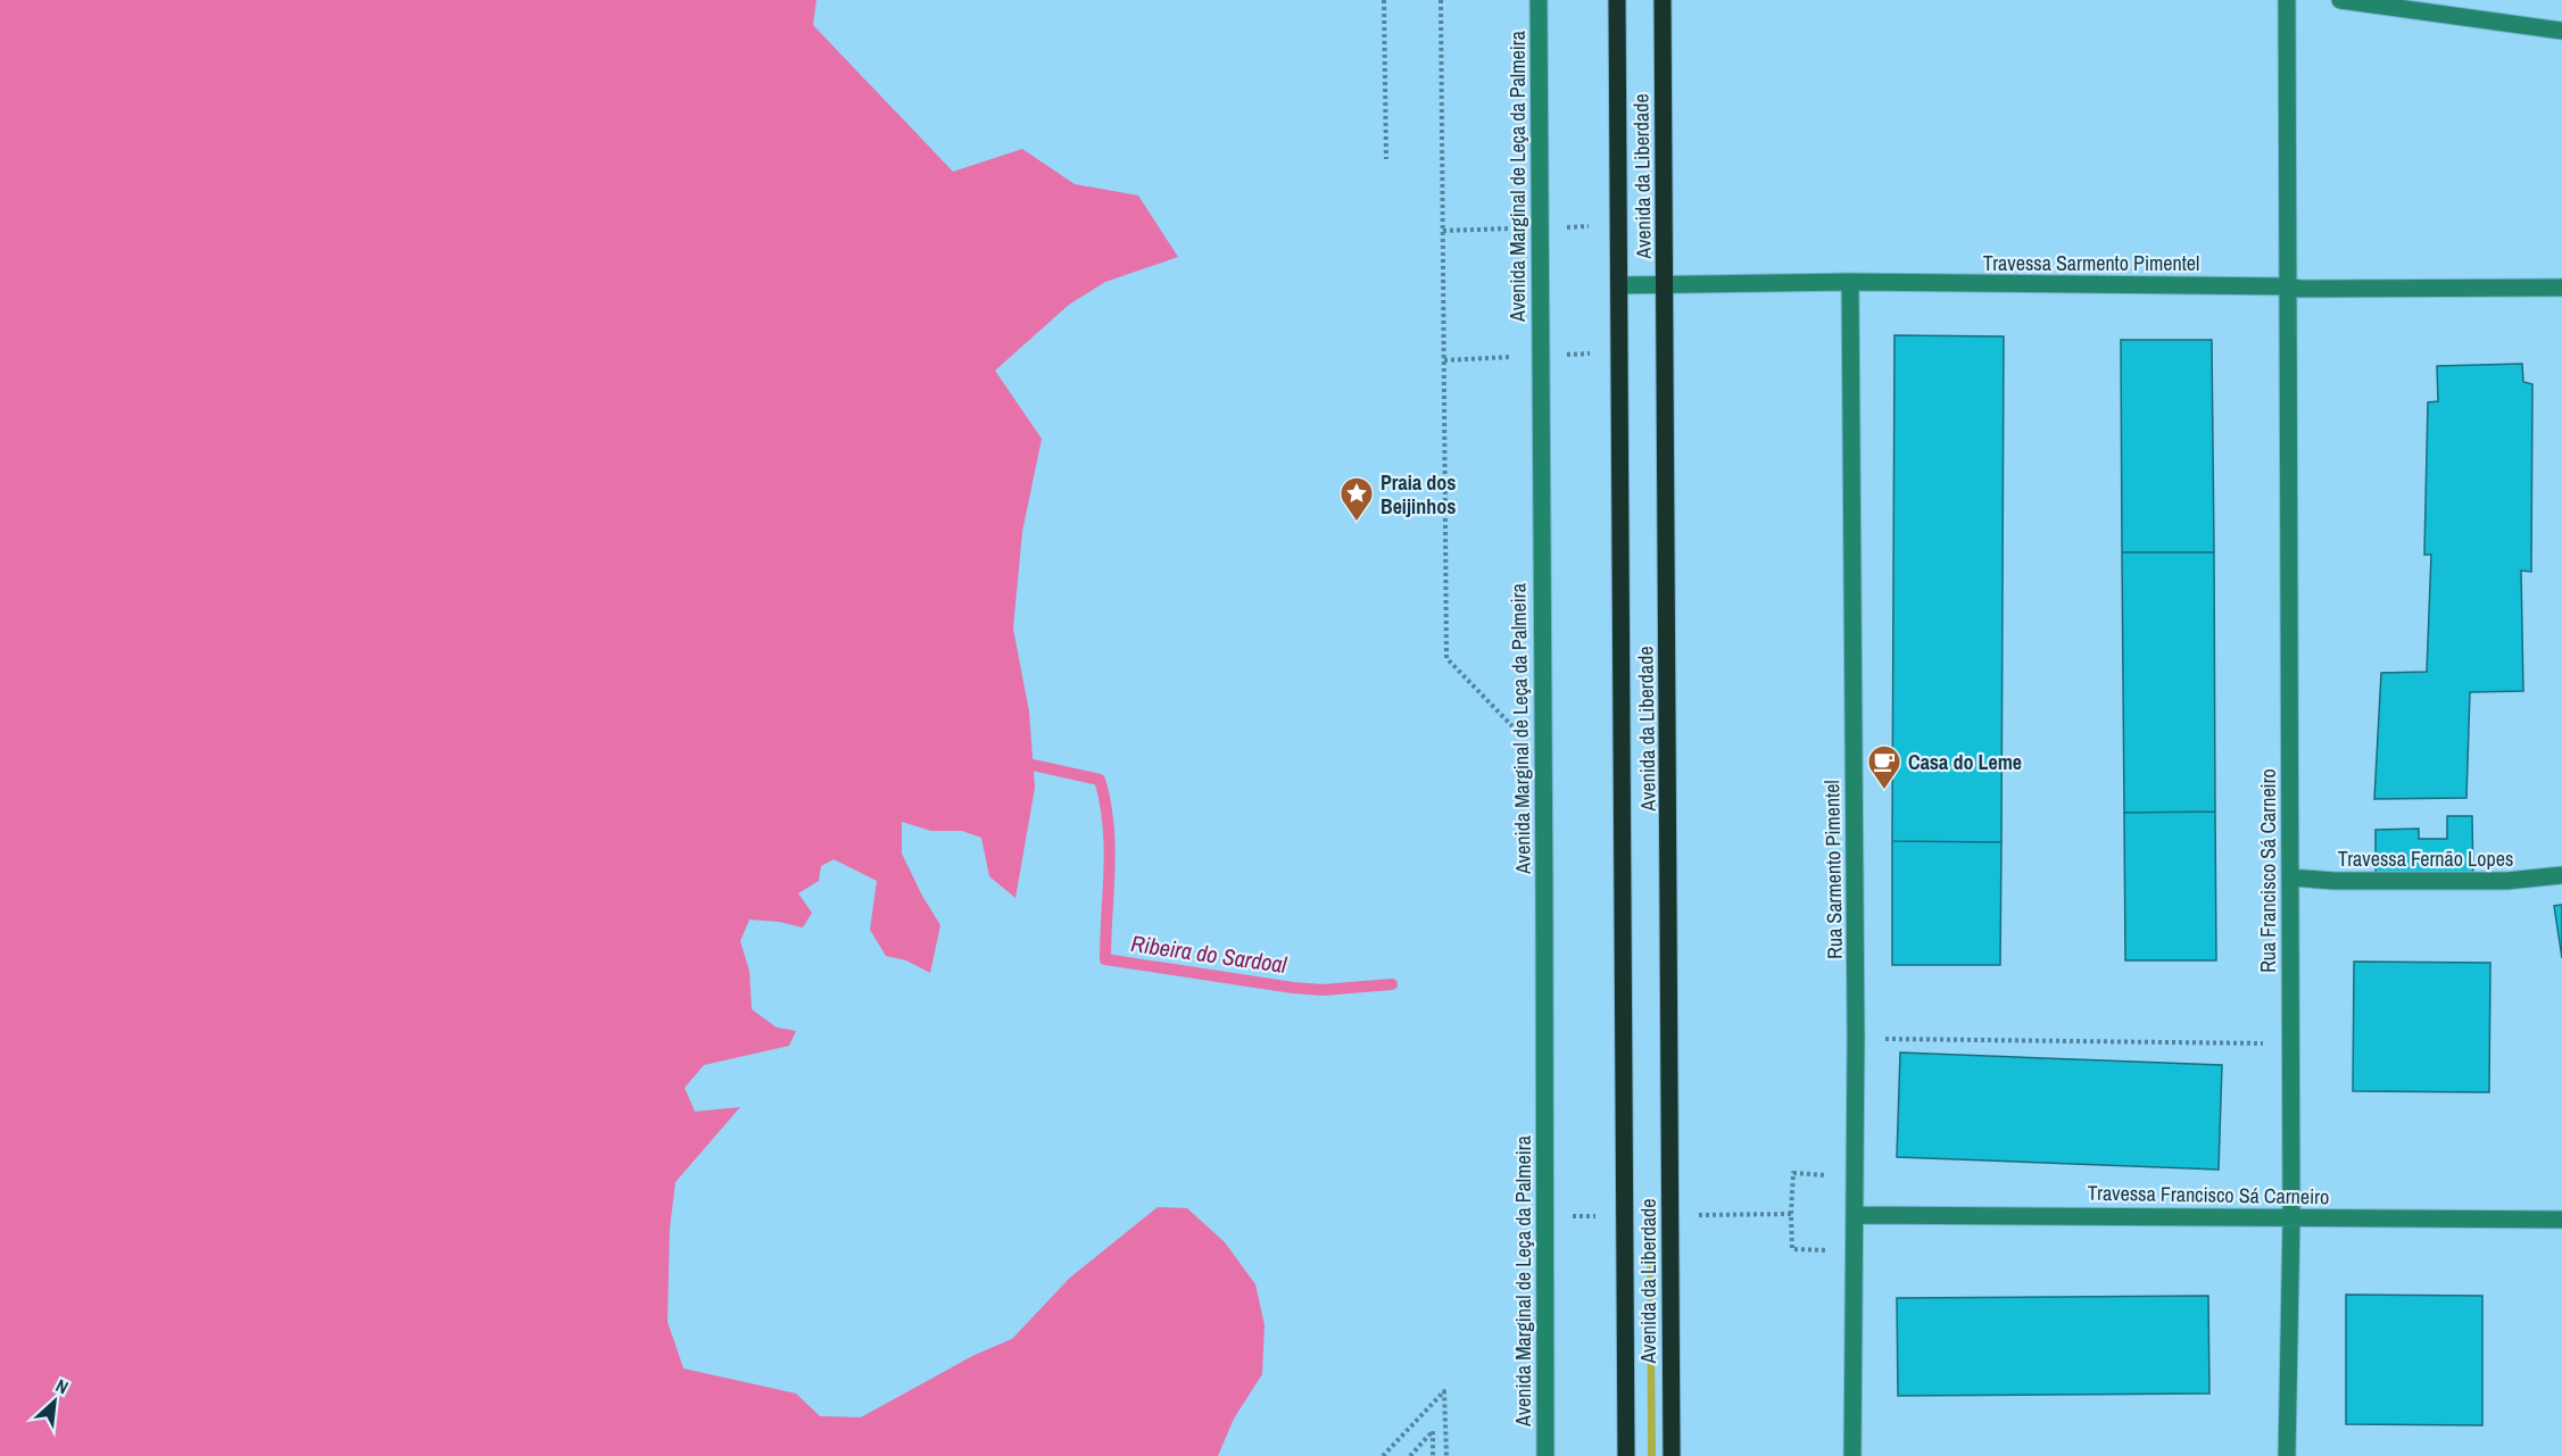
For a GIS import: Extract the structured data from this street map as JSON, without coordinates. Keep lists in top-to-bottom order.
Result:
{
  "streets": {
    "main road": ["Avenida da Liberdade"],
    "street": [
      "Avenida Marginal de Leça da Palmeira",
      "Travessa Sarmento Pimentel",
      "Travessa Fernão Lopes",
      "Rua Sarmento Pimentel",
      "Rua Francisco Sá Carneiro",
      "Travessa Francisco Sá Carneiro"
    ]
  },
  "crossings": [
    ["Avenida da Liberdade", "Travessa Sarmento Pimentel"],
    ["Travessa Sarmento Pimentel", "Rua Sarmento Pimentel"],
    ["Travessa Sarmento Pimentel", "Rua Francisco Sá Carneiro"],
    ["Travessa Fernão Lopes", "Rua Francisco Sá Carneiro"],
    ["Rua Sarmento Pimentel", "Travessa Francisco Sá Carneiro"],
    ["Rua Francisco Sá Carneiro", "Travessa Francisco Sá Carneiro"]
  ],
  "water": ["Ribeira do Sardoal"],
  "places": {
    "place": ["Praia dos Beijinhos"],
    "cafe": ["Casa do Leme"]
  },
  "north": "top right"
}
